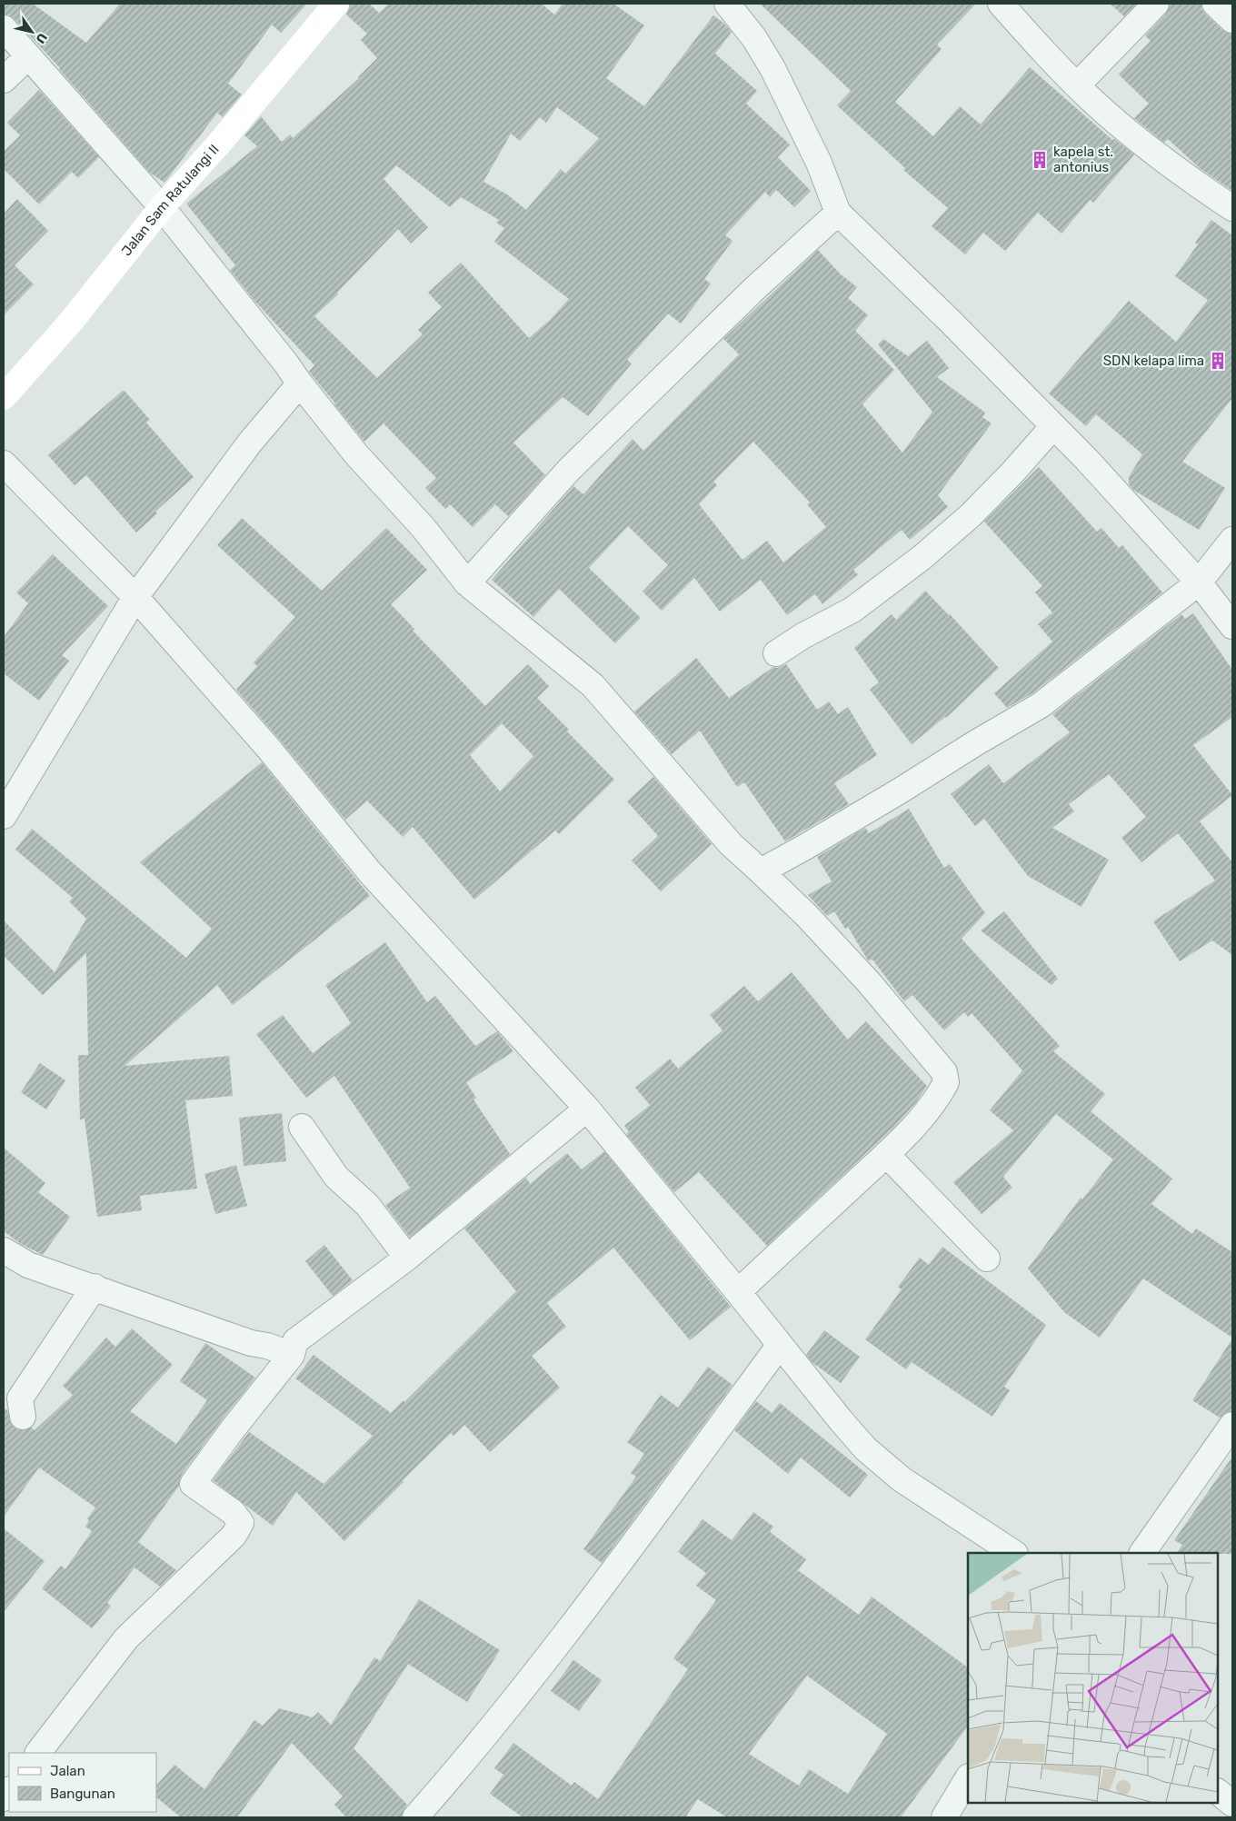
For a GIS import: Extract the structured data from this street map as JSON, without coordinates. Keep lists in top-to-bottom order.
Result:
{
  "streets": {
    "street": ["Jalan Sam Ratulangi II"]
  },
  "places": {
    "building": ["kapela st. antonius", "SDN kelapa lima"]
  },
  "legend": ["Jalan", "Bangunan"],
  "north": "bottom right"
}
